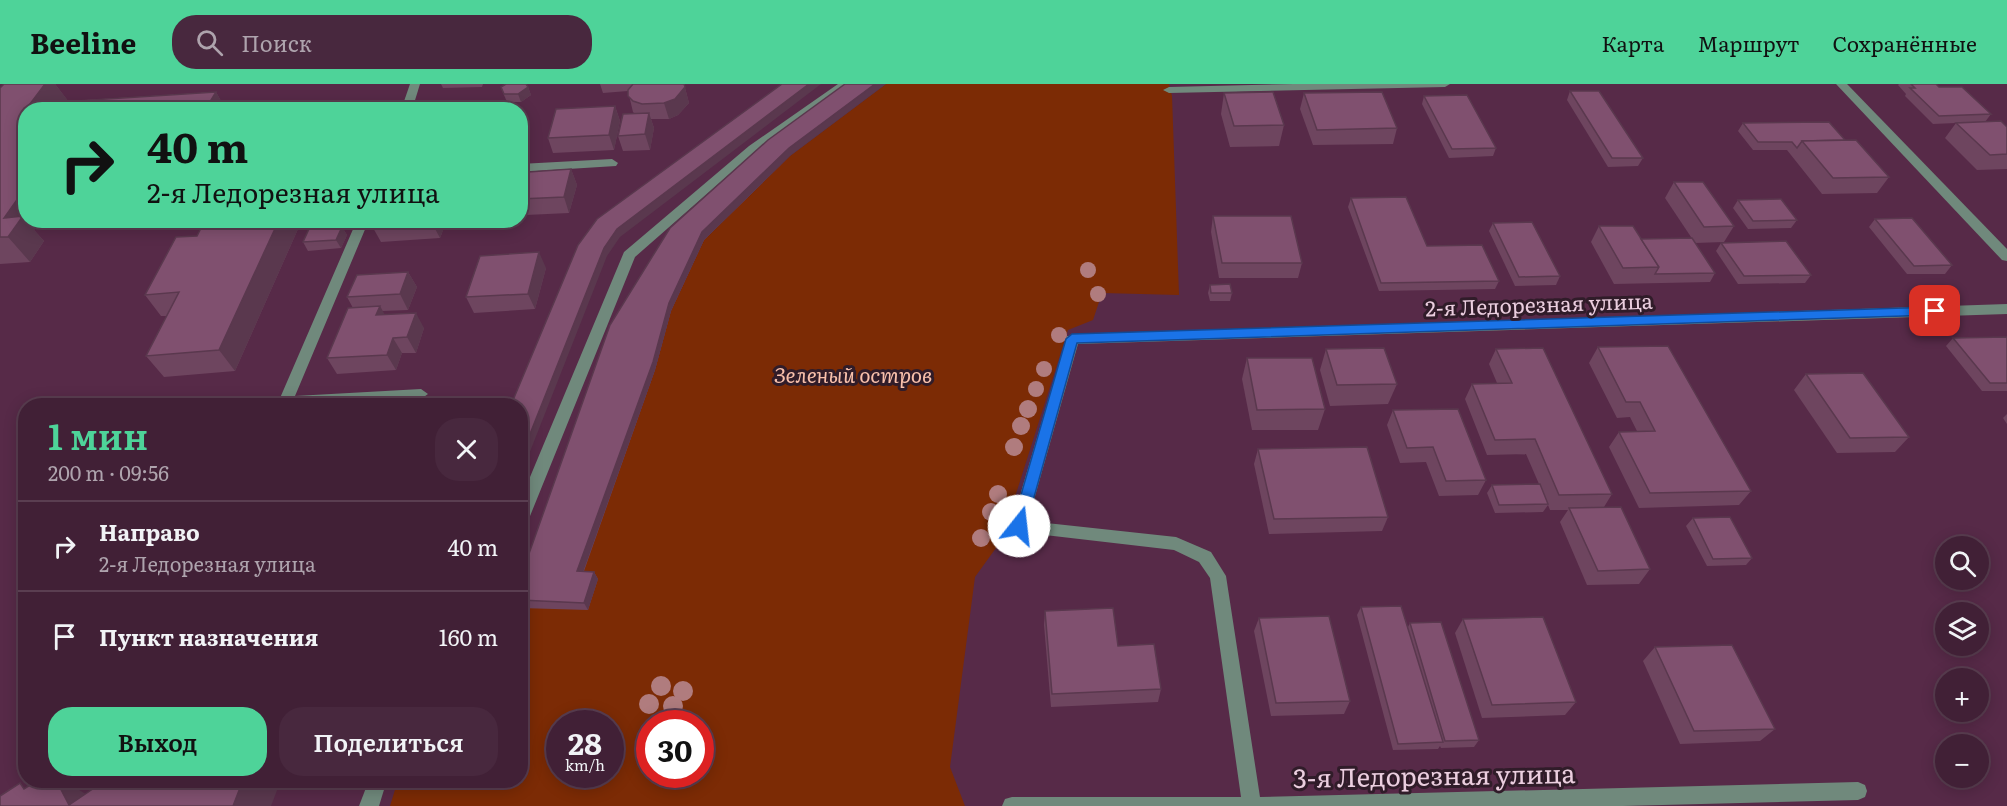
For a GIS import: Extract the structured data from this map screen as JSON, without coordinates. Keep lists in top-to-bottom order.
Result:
{
  "streets": {
    "street": ["2-я Ледорезная улица", "3-я Ледорезная улица"]
  },
  "crossings": [
    ["2-я Ледорезная улица", "3-я Ледорезная улица"]
  ],
  "parks": ["Зеленый остров"],
  "page": {
    "header": "Beeline",
    "search": "Поиск",
    "nav": ["Карта", "Маршрут", "Сохранённые"],
    "turn": ["40 m", "2-я Ледорезная улица"],
    "heading": ["1 мин", "200 m · 09:56"],
    "list": [
      {
        "name": "Направо",
        "note": "2-я Ледорезная улица",
        "value": "40 m"
      },
      {
        "name": "Пункт назначения",
        "value": "160 m"
      }
    ],
    "map_buttons": ["+", "−"],
    "buttons": ["Выход", "Поделиться"],
    "speed": "28 km/h",
    "limit": "30"
  }
}
